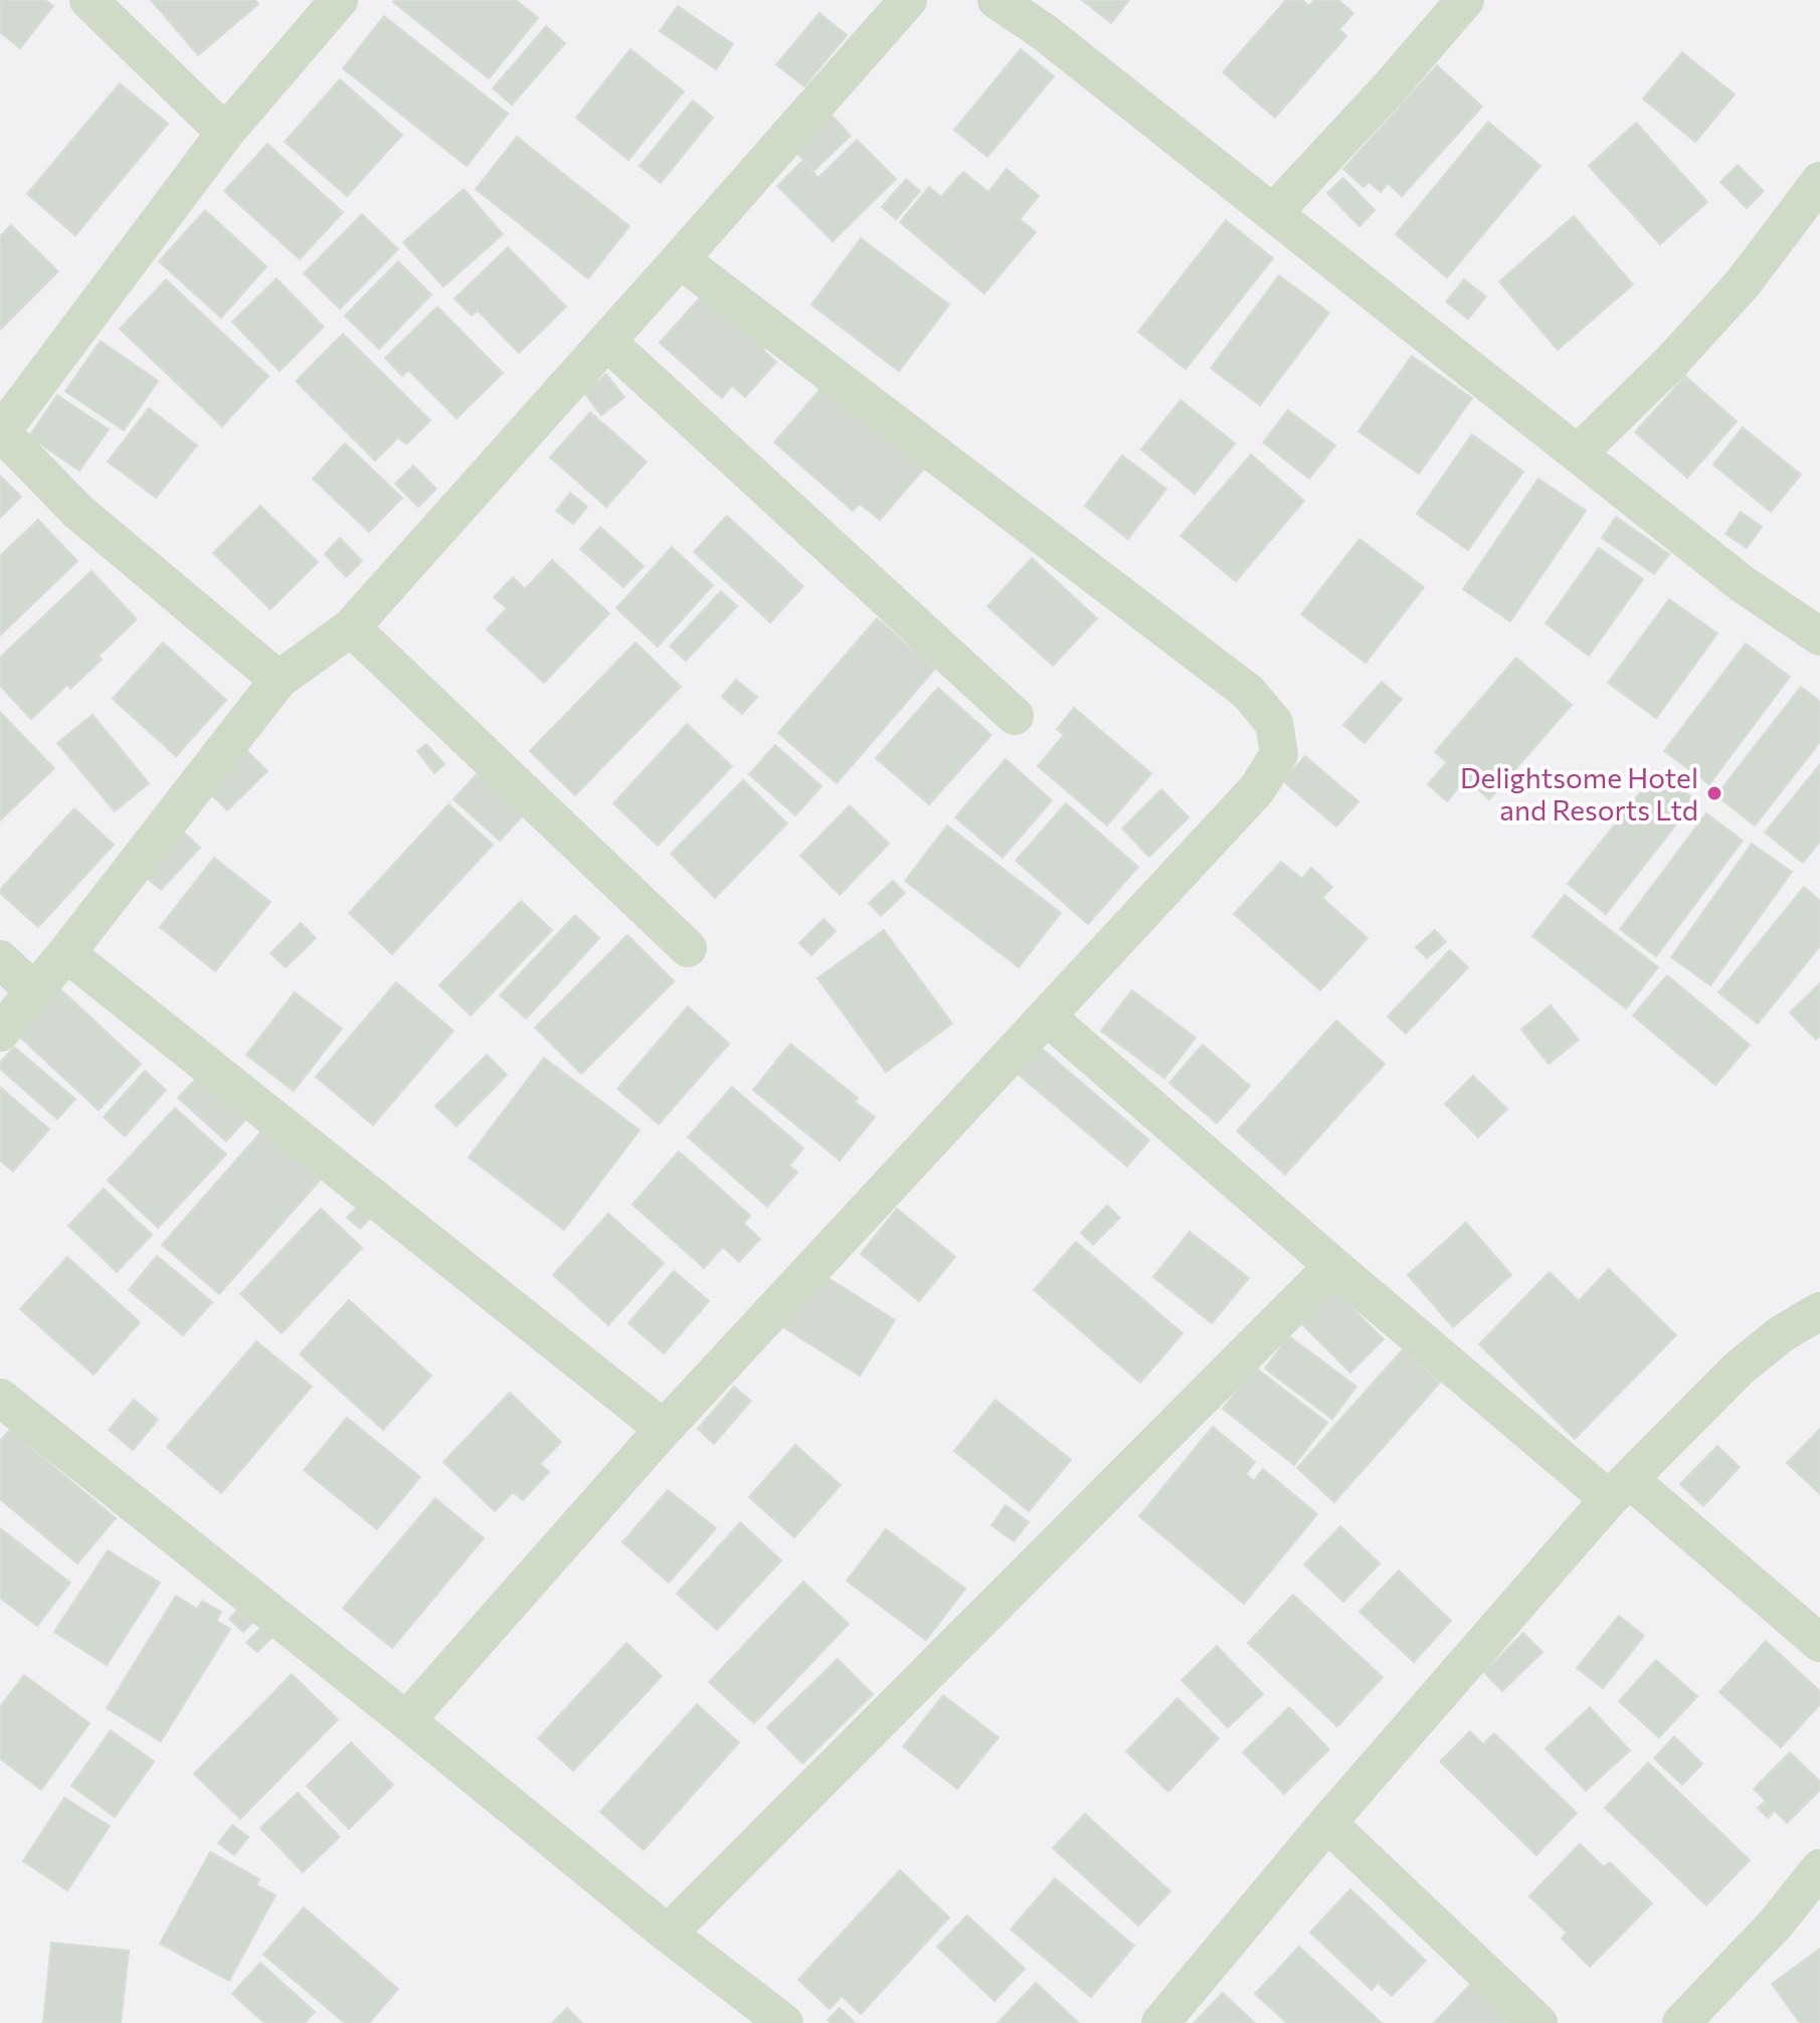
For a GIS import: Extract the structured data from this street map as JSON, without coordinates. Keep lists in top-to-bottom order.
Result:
{
  "places": ["Delightsome Hotel and Resorts Ltd"]
}
